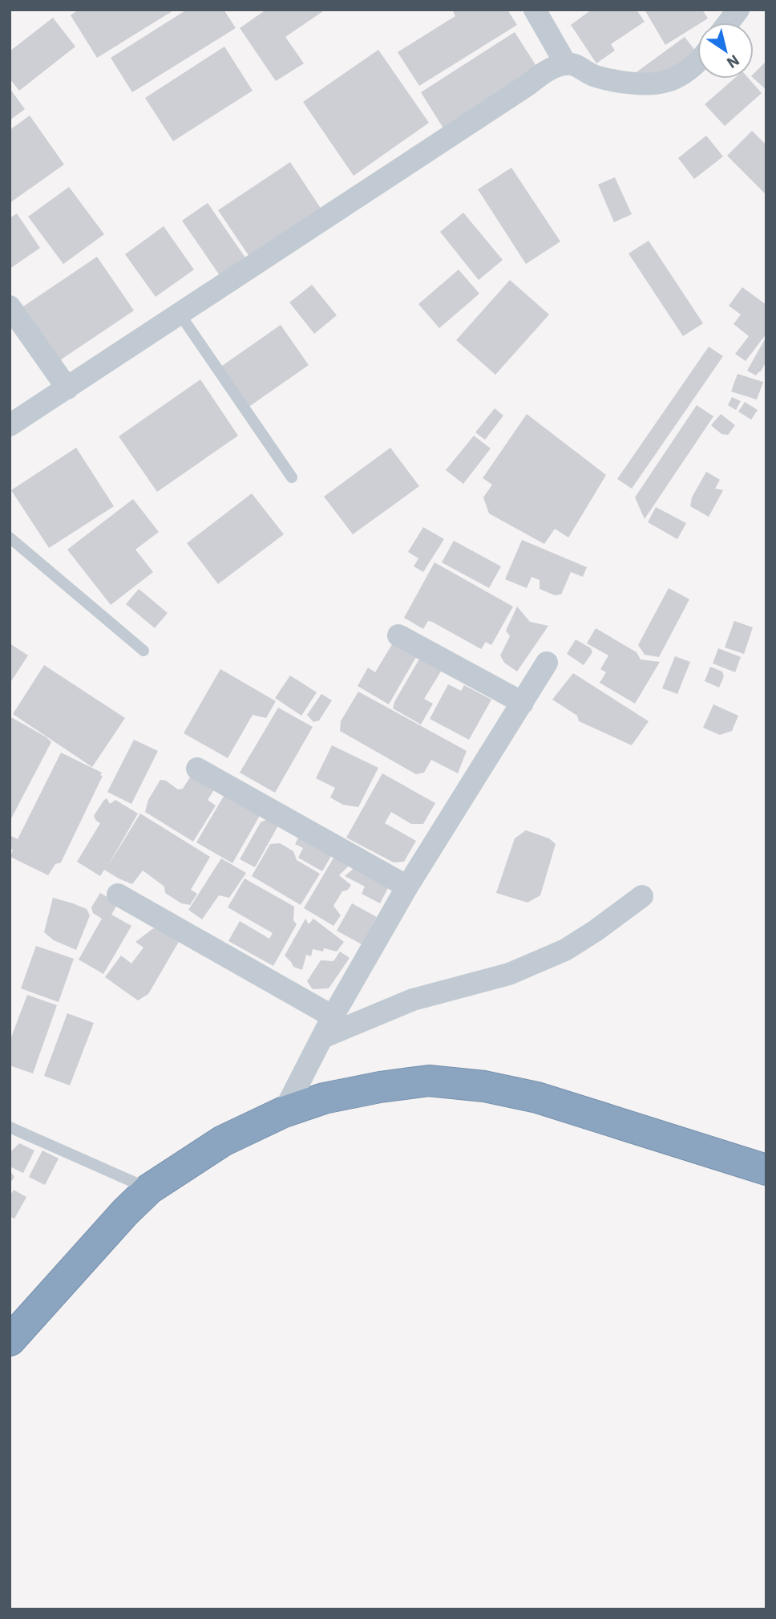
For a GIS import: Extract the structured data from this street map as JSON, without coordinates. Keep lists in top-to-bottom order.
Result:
{
  "north": "bottom right"
}
